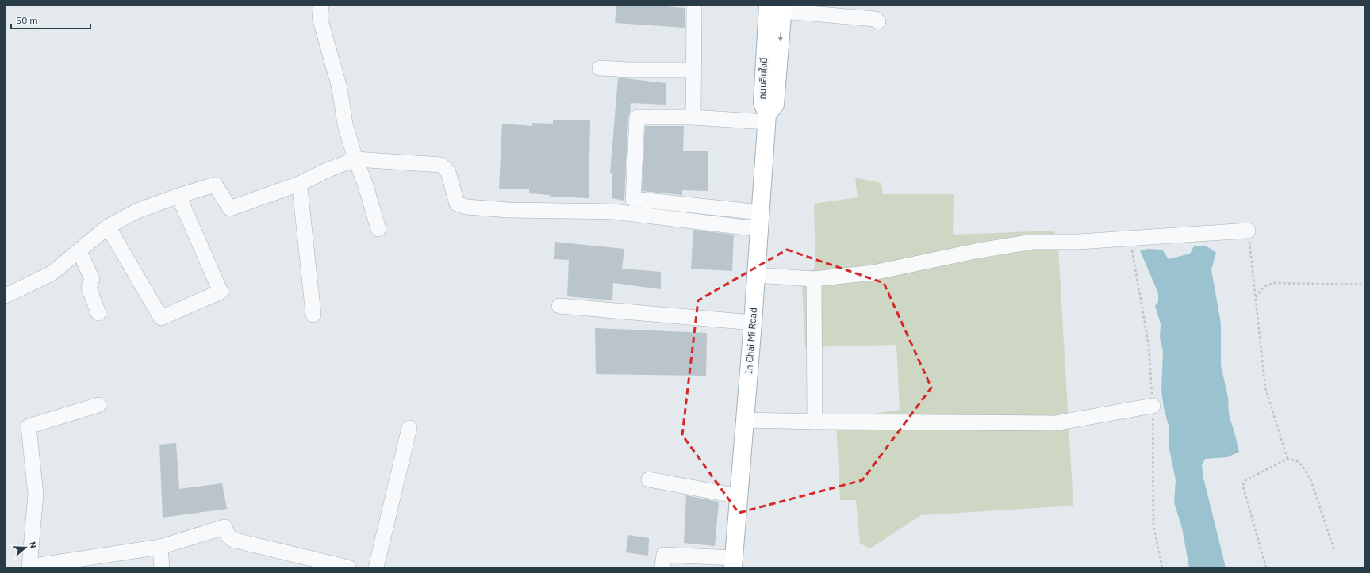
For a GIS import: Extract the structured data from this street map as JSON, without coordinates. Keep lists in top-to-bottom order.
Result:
{
  "streets": {
    "main road": ["ถนนอินใจมี", "In Chai Mi Road"]
  },
  "crossings": [
    ["ถนนอินใจมี", "In Chai Mi Road"]
  ],
  "scale_bar": "50 m",
  "north": "right"
}
